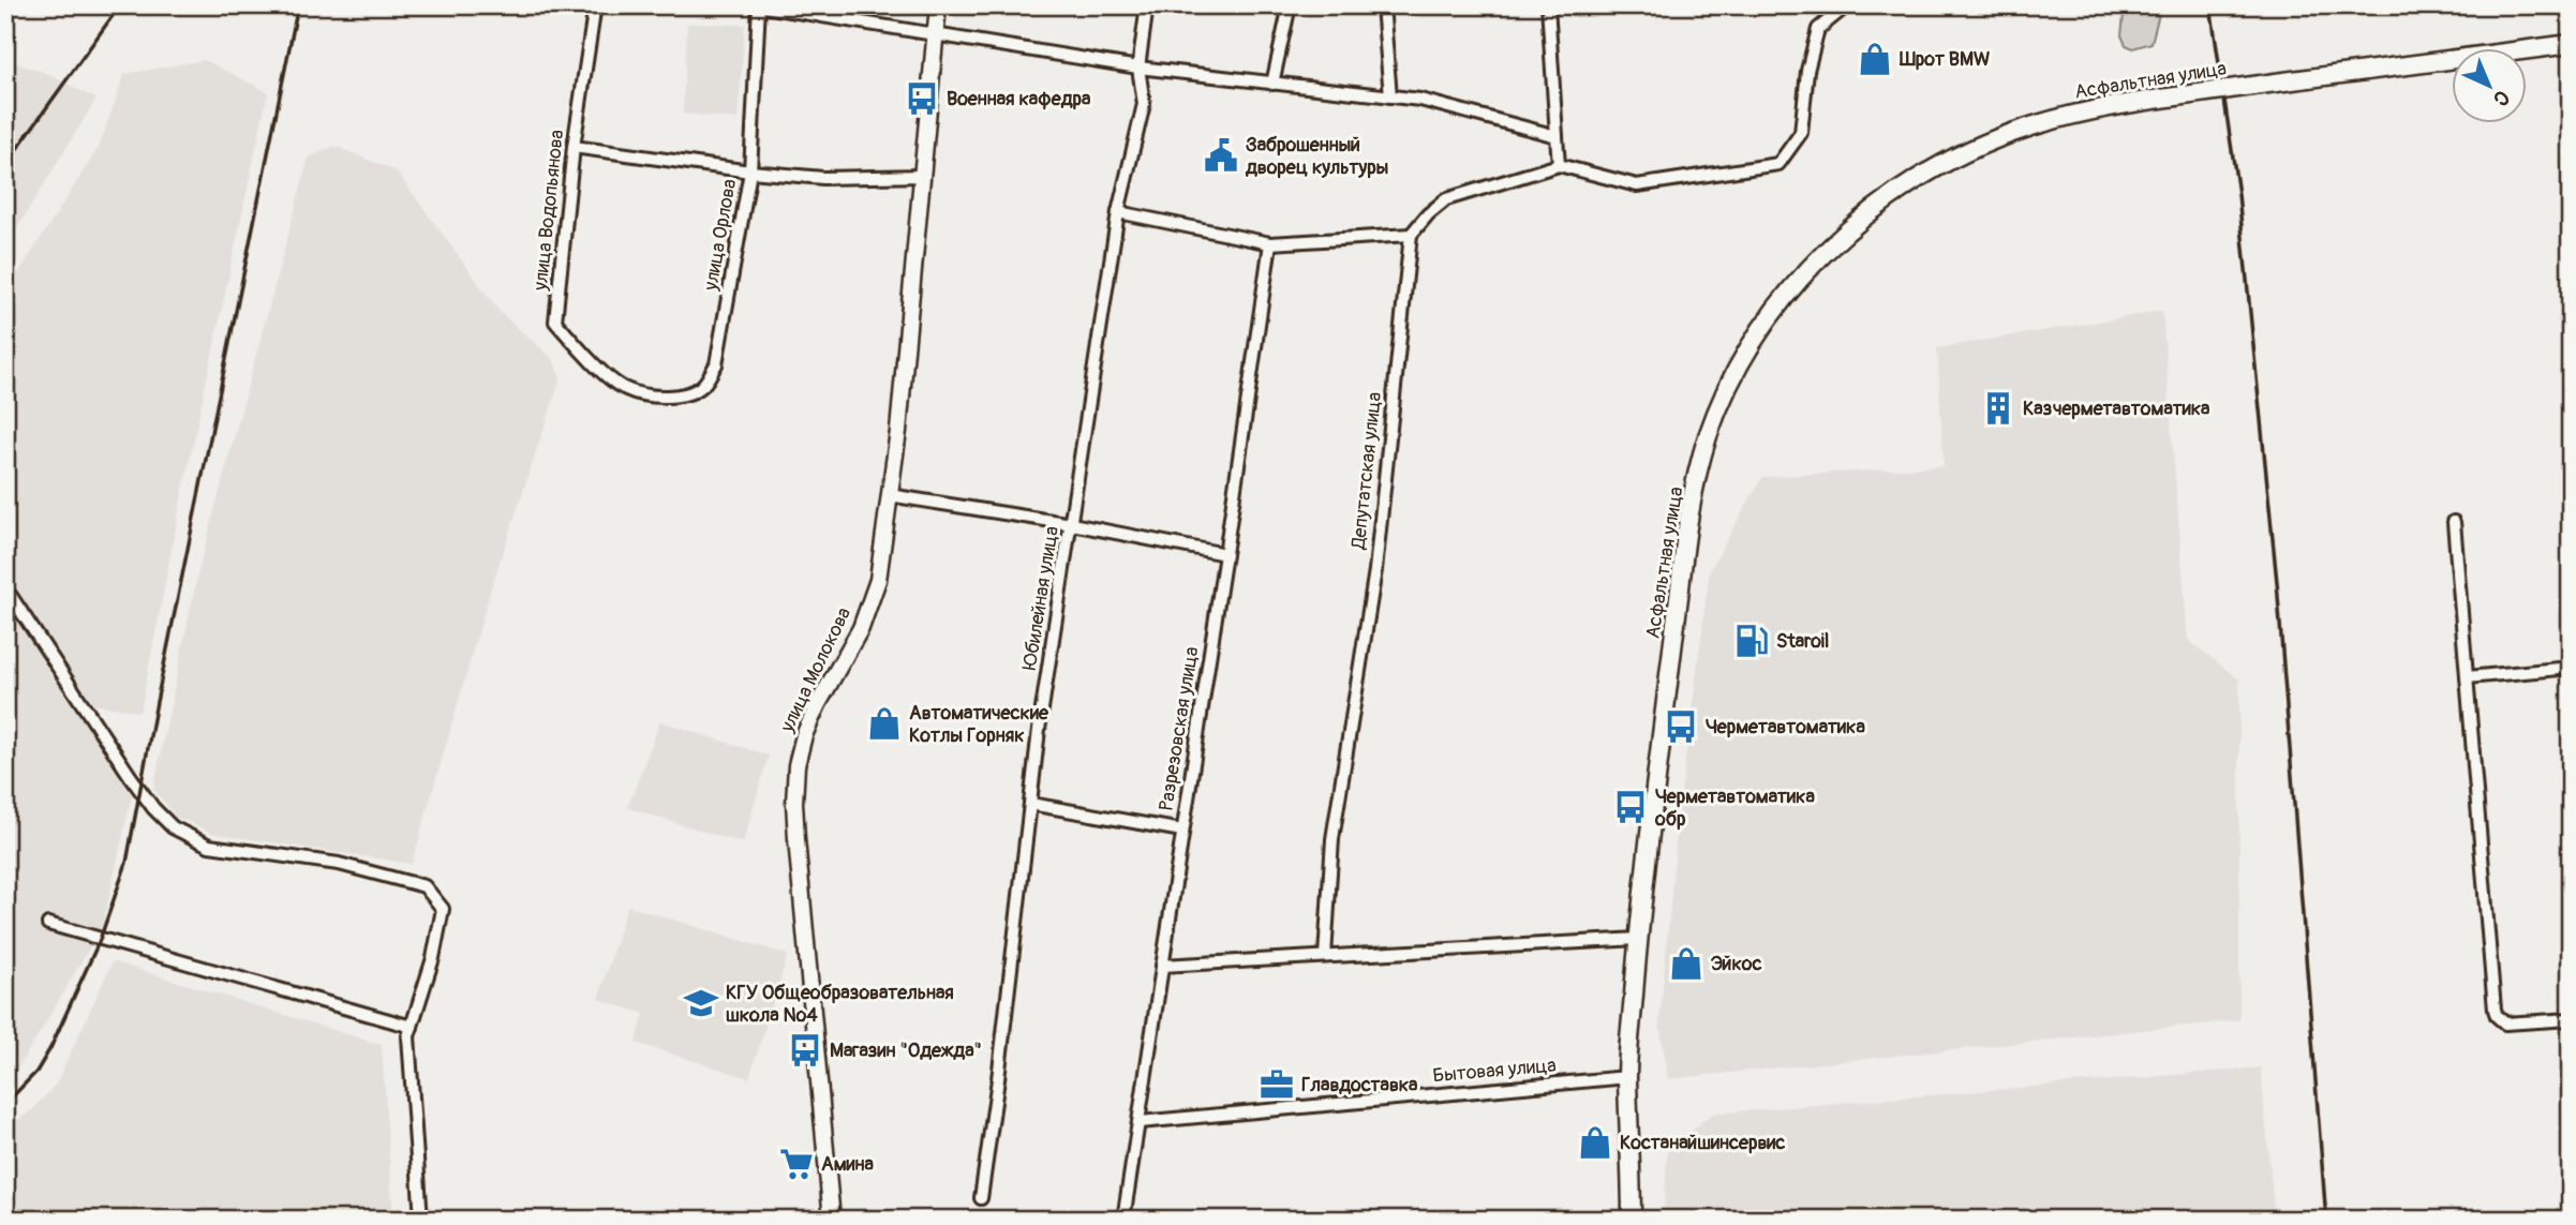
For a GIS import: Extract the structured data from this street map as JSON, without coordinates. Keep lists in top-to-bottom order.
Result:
{
  "streets": {
    "main road": ["Асфальтная улица"],
    "street": [
      "улица Водопьянова",
      "улица Орлова",
      "Депутатская улица",
      "Юбилейная улица",
      "улица Молокова",
      "Разрезовская улица",
      "Бытовая улица"
    ]
  },
  "crossings": [
    ["Асфальтная улица", "Бытовая улица"],
    ["улица Водопьянова", "улица Орлова"],
    ["Разрезовская улица", "Бытовая улица"]
  ],
  "places": {
    "shop": [
      "Шрот BMW",
      "Автоматические Котлы Горняк",
      "Эйкос",
      "Костанайшинсервис"
    ],
    "bus stop": [
      "Военная кафедра",
      "Черметавтоматика",
      "Черметавтоматика обр",
      "Магазин \"Одежда\""
    ],
    "public building": ["Заброшенный дворец культуры"],
    "building": ["Казчерметавтоматика"],
    "fuel station": ["Staroil"],
    "school or university": ["КГУ Общеобразовательная школа №4"],
    "office": ["Главдоставка"],
    "supermarket": ["Амина"]
  },
  "north": "bottom right"
}
